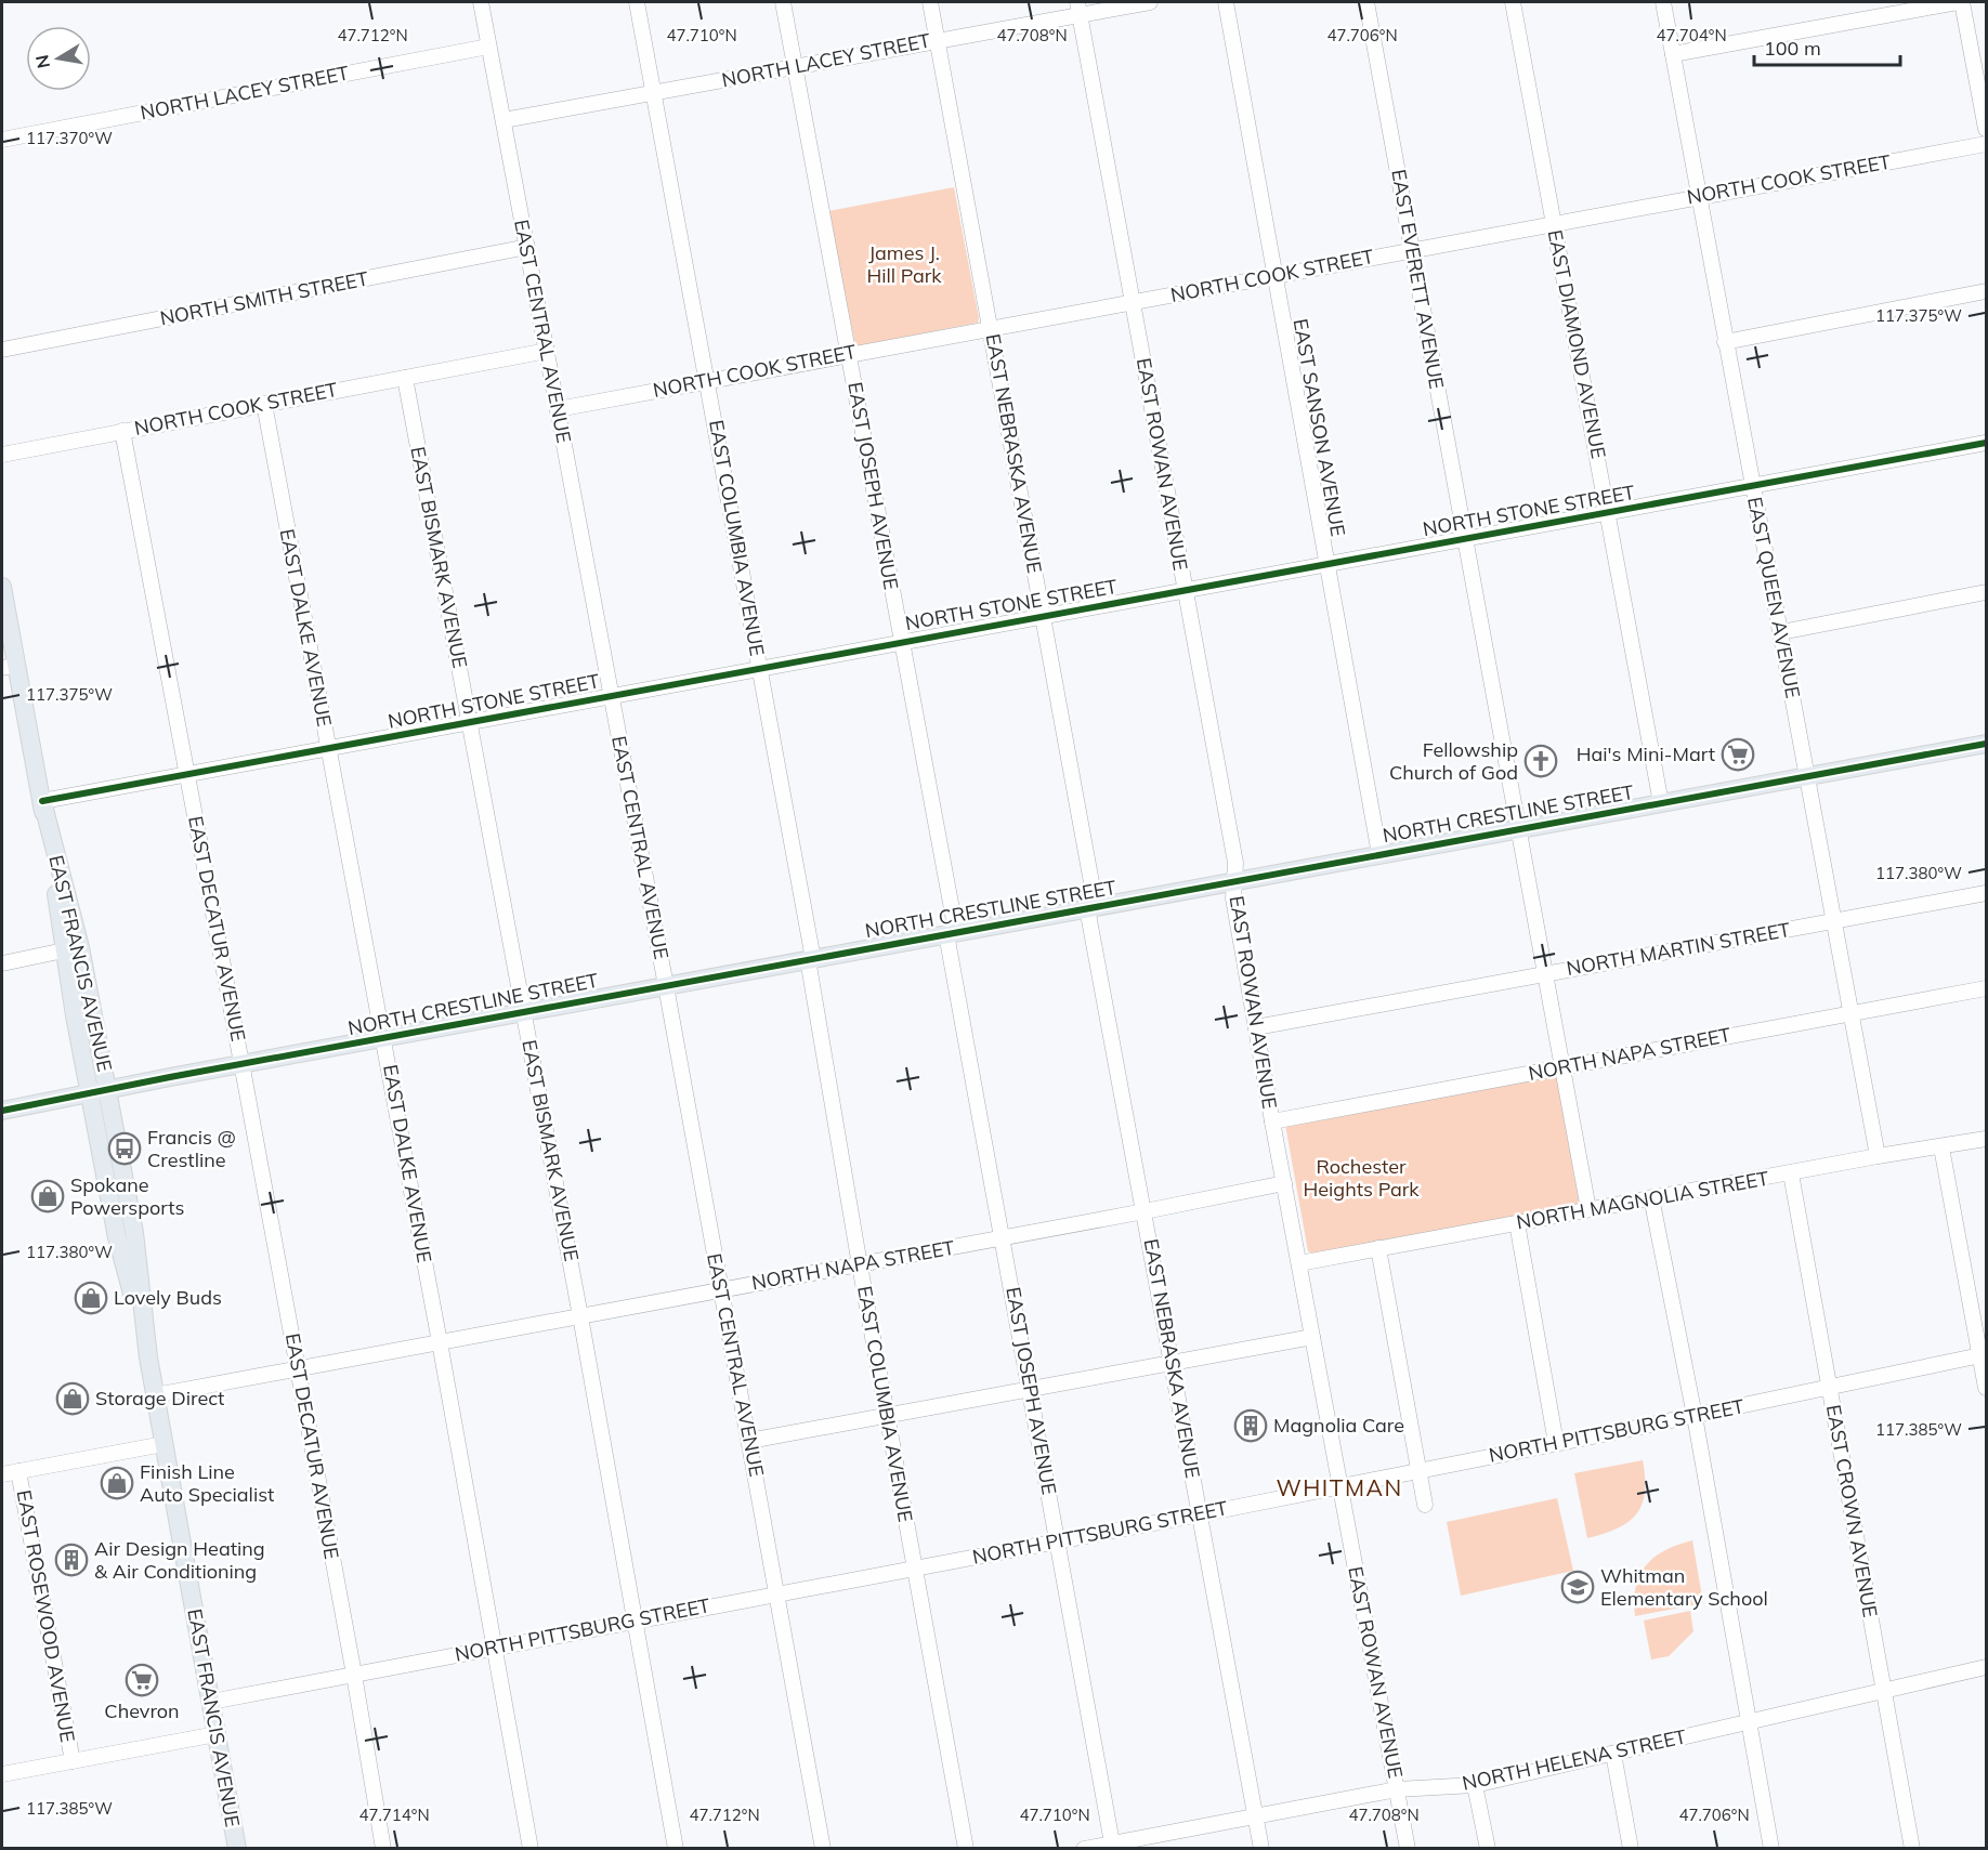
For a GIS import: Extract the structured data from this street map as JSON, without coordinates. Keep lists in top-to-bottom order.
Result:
{
  "streets": {
    "main road": ["NORTH CRESTLINE STREET", "EAST FRANCIS AVENUE"],
    "street": [
      "NORTH LACEY STREET",
      "NORTH COOK STREET",
      "EAST EVERETT AVENUE",
      "NORTH SMITH STREET",
      "EAST CENTRAL AVENUE",
      "EAST DIAMOND AVENUE",
      "EAST SANSON AVENUE",
      "EAST NEBRASKA AVENUE",
      "EAST ROWAN AVENUE",
      "EAST JOSEPH AVENUE",
      "NORTH STONE STREET",
      "EAST COLUMBIA AVENUE",
      "EAST BISMARK AVENUE",
      "EAST QUEEN AVENUE",
      "EAST DALKE AVENUE",
      "EAST DECATUR AVENUE",
      "NORTH MARTIN STREET",
      "NORTH NAPA STREET",
      "NORTH MAGNOLIA STREET",
      "NORTH PITTSBURG STREET",
      "EAST CROWN AVENUE",
      "EAST ROSEWOOD AVENUE",
      "NORTH HELENA STREET"
    ]
  },
  "crossings": [
    ["NORTH LACEY STREET", "EAST CENTRAL AVENUE"],
    ["NORTH LACEY STREET", "EAST NEBRASKA AVENUE"],
    ["NORTH LACEY STREET", "EAST ROWAN AVENUE"],
    ["NORTH LACEY STREET", "EAST JOSEPH AVENUE"],
    ["NORTH LACEY STREET", "EAST COLUMBIA AVENUE"],
    ["NORTH COOK STREET", "EAST EVERETT AVENUE"],
    ["NORTH COOK STREET", "EAST CENTRAL AVENUE"],
    ["NORTH COOK STREET", "EAST DIAMOND AVENUE"],
    ["NORTH COOK STREET", "EAST SANSON AVENUE"],
    ["NORTH COOK STREET", "EAST NEBRASKA AVENUE"],
    ["NORTH COOK STREET", "EAST ROWAN AVENUE"],
    ["NORTH COOK STREET", "EAST JOSEPH AVENUE"],
    ["NORTH COOK STREET", "EAST COLUMBIA AVENUE"],
    ["NORTH COOK STREET", "EAST BISMARK AVENUE"],
    ["NORTH COOK STREET", "EAST QUEEN AVENUE"],
    ["NORTH COOK STREET", "EAST DALKE AVENUE"],
    ["NORTH COOK STREET", "EAST DECATUR AVENUE"],
    ["EAST EVERETT AVENUE", "NORTH STONE STREET"],
    ["EAST EVERETT AVENUE", "NORTH CRESTLINE STREET"],
    ["EAST EVERETT AVENUE", "NORTH MARTIN STREET"],
    ["EAST EVERETT AVENUE", "NORTH NAPA STREET"],
    ["EAST EVERETT AVENUE", "NORTH MAGNOLIA STREET"],
    ["NORTH SMITH STREET", "EAST CENTRAL AVENUE"],
    ["EAST CENTRAL AVENUE", "NORTH STONE STREET"],
    ["EAST CENTRAL AVENUE", "NORTH CRESTLINE STREET"],
    ["EAST CENTRAL AVENUE", "NORTH NAPA STREET"],
    ["EAST CENTRAL AVENUE", "NORTH PITTSBURG STREET"],
    ["EAST DIAMOND AVENUE", "NORTH STONE STREET"],
    ["EAST DIAMOND AVENUE", "NORTH CRESTLINE STREET"],
    ["EAST SANSON AVENUE", "NORTH STONE STREET"],
    ["EAST SANSON AVENUE", "NORTH CRESTLINE STREET"],
    ["EAST NEBRASKA AVENUE", "NORTH STONE STREET"],
    ["EAST NEBRASKA AVENUE", "NORTH CRESTLINE STREET"],
    ["EAST NEBRASKA AVENUE", "NORTH NAPA STREET"],
    ["EAST NEBRASKA AVENUE", "NORTH PITTSBURG STREET"],
    ["EAST NEBRASKA AVENUE", "NORTH HELENA STREET"],
    ["EAST ROWAN AVENUE", "NORTH STONE STREET"],
    ["EAST ROWAN AVENUE", "NORTH CRESTLINE STREET"],
    ["EAST ROWAN AVENUE", "NORTH MARTIN STREET"],
    ["EAST ROWAN AVENUE", "NORTH NAPA STREET"],
    ["EAST ROWAN AVENUE", "NORTH MAGNOLIA STREET"],
    ["EAST ROWAN AVENUE", "NORTH PITTSBURG STREET"],
    ["EAST ROWAN AVENUE", "NORTH HELENA STREET"],
    ["EAST JOSEPH AVENUE", "NORTH STONE STREET"],
    ["EAST JOSEPH AVENUE", "NORTH CRESTLINE STREET"],
    ["EAST JOSEPH AVENUE", "NORTH NAPA STREET"],
    ["EAST JOSEPH AVENUE", "NORTH PITTSBURG STREET"],
    ["EAST JOSEPH AVENUE", "NORTH HELENA STREET"],
    ["NORTH STONE STREET", "EAST COLUMBIA AVENUE"],
    ["NORTH STONE STREET", "EAST BISMARK AVENUE"],
    ["NORTH STONE STREET", "EAST QUEEN AVENUE"],
    ["NORTH STONE STREET", "EAST DALKE AVENUE"],
    ["NORTH STONE STREET", "EAST DECATUR AVENUE"],
    ["NORTH STONE STREET", "EAST FRANCIS AVENUE"],
    ["EAST COLUMBIA AVENUE", "NORTH CRESTLINE STREET"],
    ["EAST COLUMBIA AVENUE", "NORTH NAPA STREET"],
    ["EAST COLUMBIA AVENUE", "NORTH PITTSBURG STREET"],
    ["EAST BISMARK AVENUE", "NORTH CRESTLINE STREET"],
    ["EAST BISMARK AVENUE", "NORTH NAPA STREET"],
    ["EAST BISMARK AVENUE", "NORTH PITTSBURG STREET"],
    ["EAST QUEEN AVENUE", "NORTH CRESTLINE STREET"],
    ["EAST QUEEN AVENUE", "NORTH MARTIN STREET"],
    ["EAST QUEEN AVENUE", "NORTH NAPA STREET"],
    ["EAST QUEEN AVENUE", "NORTH MAGNOLIA STREET"],
    ["EAST DALKE AVENUE", "NORTH CRESTLINE STREET"],
    ["EAST DALKE AVENUE", "NORTH NAPA STREET"],
    ["EAST DALKE AVENUE", "NORTH PITTSBURG STREET"],
    ["NORTH CRESTLINE STREET", "EAST DECATUR AVENUE"],
    ["NORTH CRESTLINE STREET", "EAST FRANCIS AVENUE"],
    ["EAST DECATUR AVENUE", "NORTH NAPA STREET"],
    ["EAST DECATUR AVENUE", "NORTH PITTSBURG STREET"],
    ["EAST FRANCIS AVENUE", "NORTH NAPA STREET"],
    ["EAST FRANCIS AVENUE", "NORTH PITTSBURG STREET"],
    ["NORTH MAGNOLIA STREET", "EAST CROWN AVENUE"],
    ["NORTH PITTSBURG STREET", "EAST CROWN AVENUE"],
    ["EAST CROWN AVENUE", "NORTH HELENA STREET"]
  ],
  "districts": ["WHITMAN"],
  "parks": ["James J. Hill Park", "Rochester Heights Park"],
  "places": {
    "supermarket": ["Hai's Mini-Mart", "Chevron"],
    "church": ["Fellowship Church of God"],
    "bus stop": ["Francis @ Crestline"],
    "shop": [
      "Spokane Powersports",
      "Lovely Buds",
      "Storage Direct",
      "Finish Line Auto Specialist"
    ],
    "building": ["Magnolia Care", "Air Design Heating & Air Conditioning"],
    "school or university": ["Whitman Elementary School"]
  },
  "scale_bar": "100 m",
  "north": "left",
  "coordinates": [
    "47.712°N",
    "47.710°N",
    "47.708°N",
    "47.706°N",
    "47.704°N",
    "117.370°W",
    "117.375°W",
    "117.380°W",
    "117.385°W",
    "47.714°N"
  ]
}
